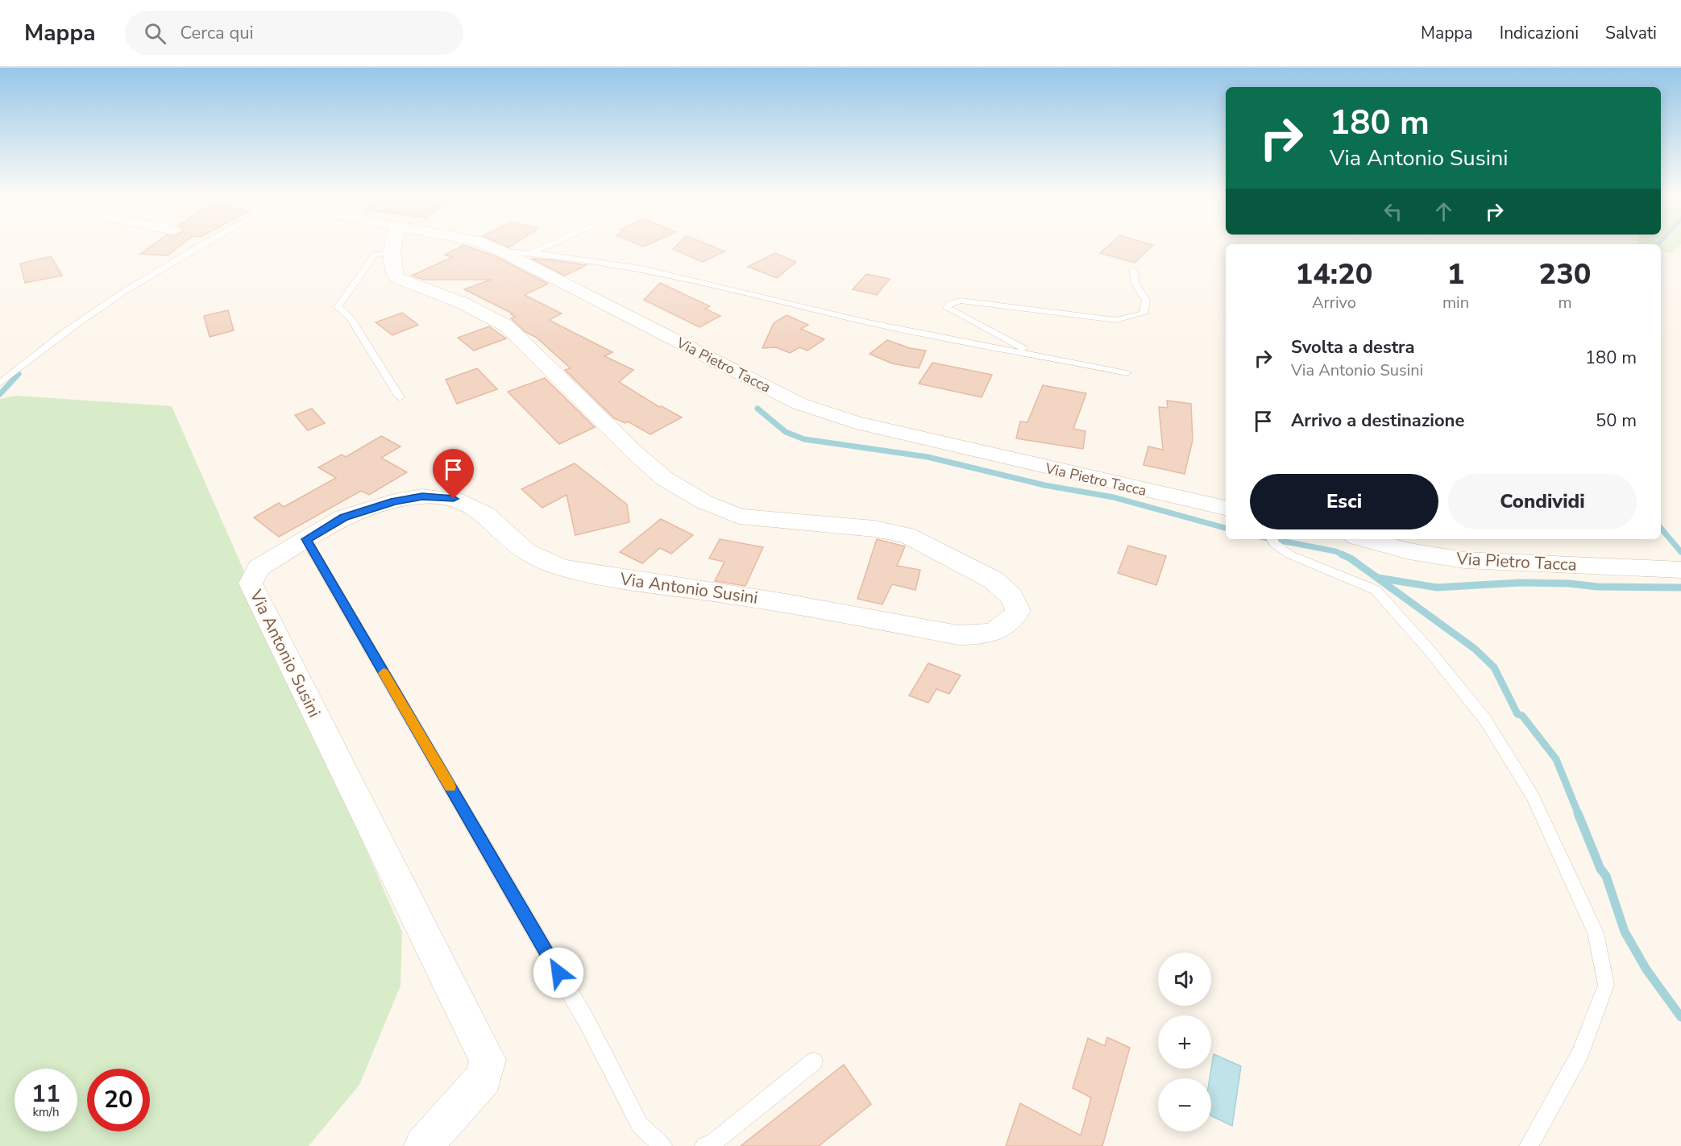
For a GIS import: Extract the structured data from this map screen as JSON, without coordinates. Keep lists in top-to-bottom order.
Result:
{
  "streets": {
    "street": ["Via Pietro Tacca", "Via Antonio Susini"]
  },
  "page": {
    "header": "Mappa",
    "search": "Cerca qui",
    "nav": ["Mappa", "Indicazioni", "Salvati"],
    "turn": ["180 m", "Via Antonio Susini"],
    "eta": [
      "14:20",
      "Arrivo",
      "1",
      "min",
      "230",
      "m"
    ],
    "list": [
      {
        "name": "Svolta a destra",
        "note": "Via Antonio Susini",
        "value": "180 m"
      },
      {
        "name": "Arrivo a destinazione",
        "value": "50 m"
      }
    ],
    "buttons": ["Esci", "Condividi"],
    "map_buttons": ["+", "−"],
    "speed": "11 km/h",
    "limit": "20"
  }
}
